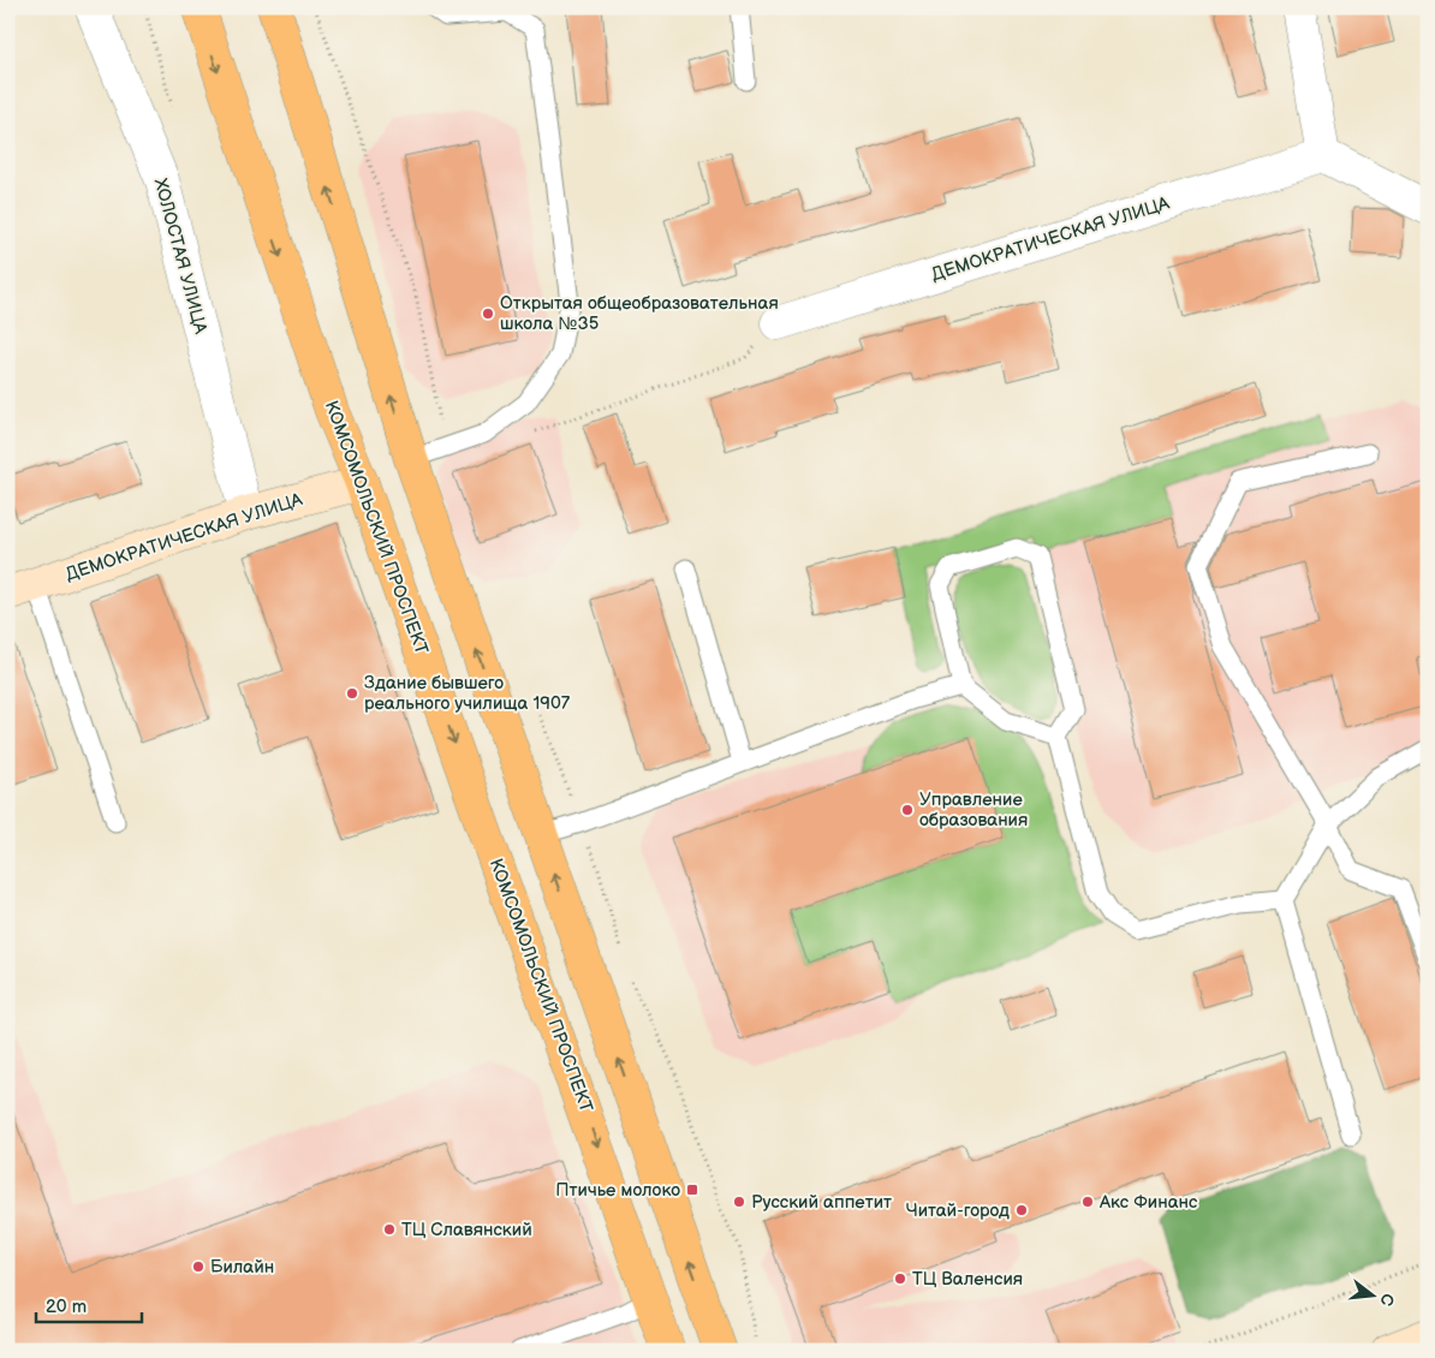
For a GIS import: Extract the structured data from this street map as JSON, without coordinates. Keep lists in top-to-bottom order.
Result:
{
  "streets": {
    "main road": ["КОМСОМОЛЬСКИЙ ПРОСПЕКТ"],
    "street": ["ДЕМОКРАТИЧЕСКАЯ УЛИЦА", "ХОЛОСТАЯ УЛИЦА"]
  },
  "crossings": [
    ["ДЕМОКРАТИЧЕСКАЯ УЛИЦА", "ХОЛОСТАЯ УЛИЦА"],
    ["ДЕМОКРАТИЧЕСКАЯ УЛИЦА", "КОМСОМОЛЬСКИЙ ПРОСПЕКТ"]
  ],
  "places": {
    "other": [
      "Открытая общеобразовательная школа №35",
      "Здание бывшего реального училища 1907",
      "Управление образования",
      "Русский аппетит",
      "Акс Финанс",
      "Читай-город",
      "ТЦ Славянский",
      "Билайн",
      "ТЦ Валенсия"
    ],
    "transit": ["Птичье молоко"]
  },
  "scale_bar": "20 m",
  "north": "right"
}
